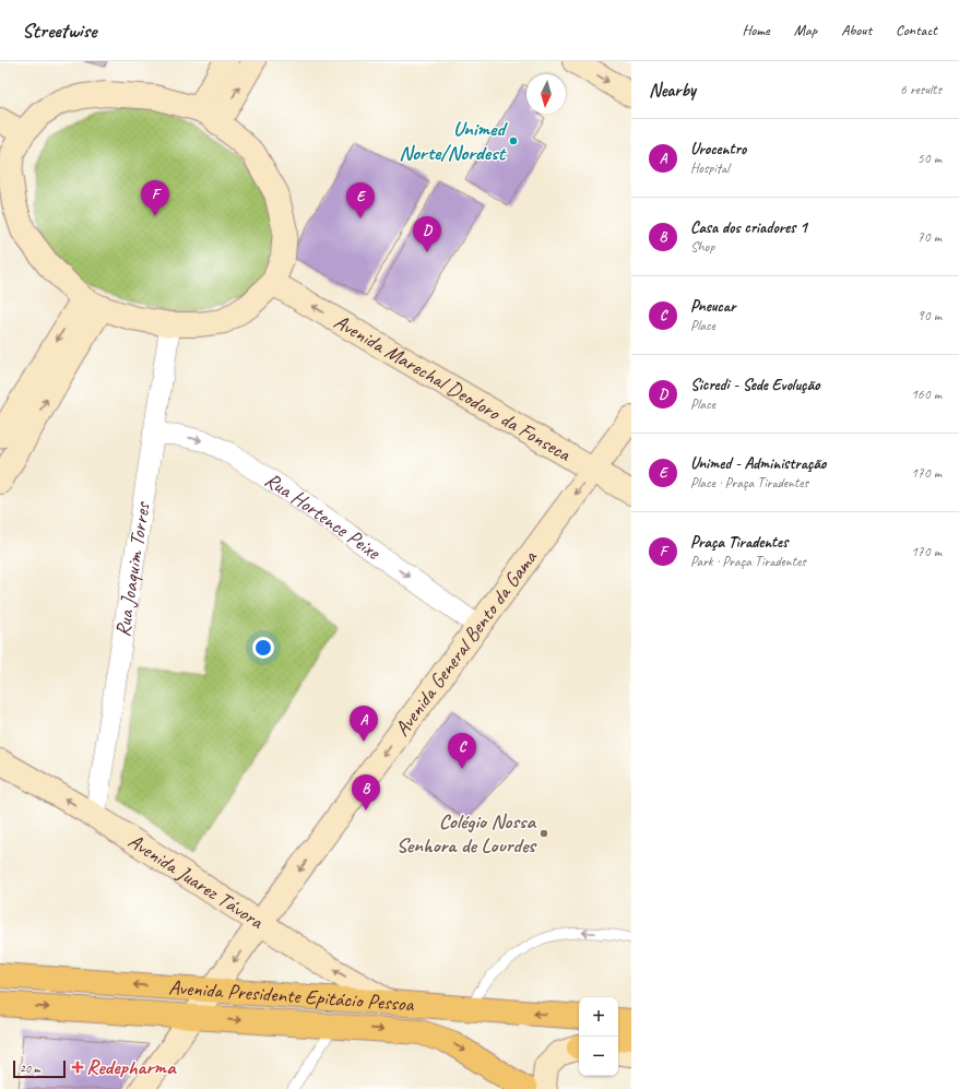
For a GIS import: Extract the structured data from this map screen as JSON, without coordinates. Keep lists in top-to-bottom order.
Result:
{
  "streets": {
    "main road": ["Avenida Presidente Epitácio Pessoa"],
    "street": [
      "Avenida Marechal Deodoro da Fonseca",
      "Rua Hortence Peixe",
      "Rua Joaquim Torres",
      "Avenida General Bento da Gama",
      "Avenida Juarez Távora"
    ]
  },
  "crossings": [
    ["Avenida Marechal Deodoro da Fonseca", "Avenida General Bento da Gama"],
    ["Rua Hortence Peixe", "Rua Joaquim Torres"],
    ["Rua Hortence Peixe", "Avenida General Bento da Gama"],
    ["Rua Joaquim Torres", "Avenida Juarez Távora"],
    ["Avenida General Bento da Gama", "Avenida Juarez Távora"],
    ["Avenida General Bento da Gama", "Avenida Presidente Epitácio Pessoa"],
    ["Avenida Juarez Távora", "Avenida Presidente Epitácio Pessoa"]
  ],
  "one_way": [
    "Avenida Marechal Deodoro da Fonseca",
    "Rua Hortence Peixe",
    "Avenida General Bento da Gama",
    "Avenida Juarez Távora"
  ],
  "places": {
    "other": ["Unimed Norte/Nordest", "Colégio Nossa Senhora de Lourdes"],
    "health": ["Redepharma"]
  },
  "scale_bar": "20 m",
  "north": "bottom",
  "page": {
    "header": "Streetwise",
    "nav": [
      "Home",
      "Map",
      "About",
      "Contact"
    ],
    "heading": ["Nearby", "6 results"],
    "list": [
      {
        "mark": "A",
        "name": "Urocentro",
        "note": "Hospital",
        "value": "50 m"
      },
      {
        "mark": "B",
        "name": "Casa dos criadores 1",
        "note": "Shop",
        "value": "70 m"
      },
      {
        "mark": "C",
        "name": "Pneucar",
        "note": "Place",
        "value": "90 m"
      },
      {
        "mark": "D",
        "name": "Sicredi - Sede Evolução",
        "note": "Place",
        "value": "160 m"
      },
      {
        "mark": "E",
        "name": "Unimed - Administração",
        "note": "Place · Praça Tiradentes",
        "value": "170 m"
      },
      {
        "mark": "F",
        "name": "Praça Tiradentes",
        "note": "Park · Praça Tiradentes",
        "value": "170 m"
      }
    ],
    "pins": [
      "F",
      "E",
      "D",
      "A",
      "C",
      "B"
    ],
    "map_buttons": ["+", "−"],
    "scale": "20 m"
  }
}
